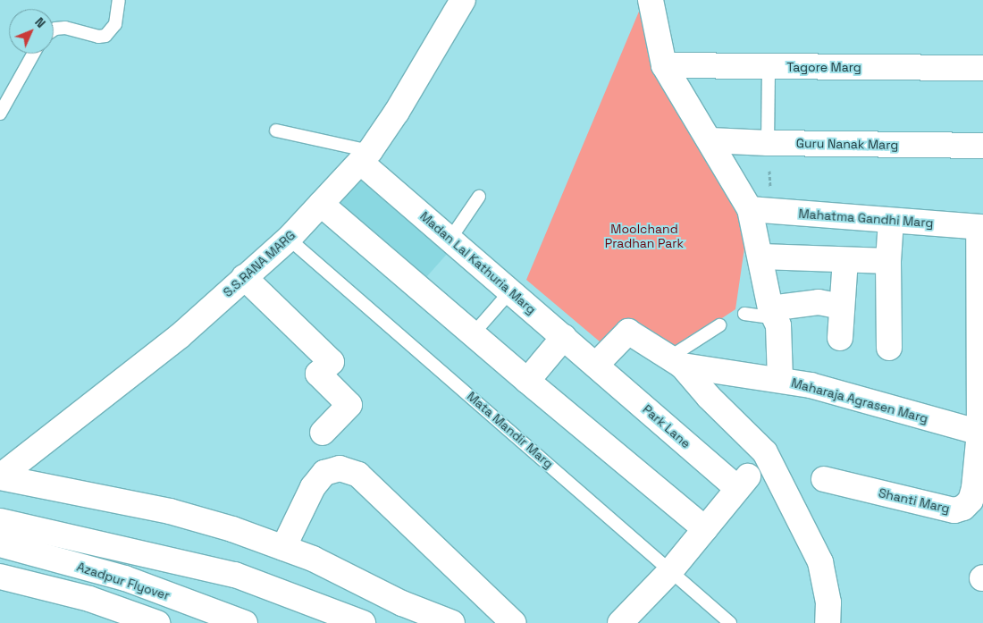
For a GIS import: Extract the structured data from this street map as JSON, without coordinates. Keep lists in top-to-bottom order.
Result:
{
  "streets": {
    "street": [
      "Tagore Marg",
      "Guru Nanak Marg",
      "Mahatma Gandhi Marg",
      "Madan Lal Kathuria Marg",
      "S.S.RANA MARG",
      "Maharaja Agrasen Marg",
      "Park Lane",
      "Shanti Marg",
      "Azadpur Flyover"
    ],
    "lane": ["Mata Mandir Marg"]
  },
  "crossings": [
    ["Mahatma Gandhi Marg", "Shanti Marg"],
    ["Madan Lal Kathuria Marg", "S.S.RANA MARG"],
    ["Madan Lal Kathuria Marg", "Park Lane"],
    ["S.S.RANA MARG", "Mata Mandir Marg"],
    ["Maharaja Agrasen Marg", "Shanti Marg"]
  ],
  "parks": ["Moolchand Pradhan Park"],
  "north": "top right"
}
